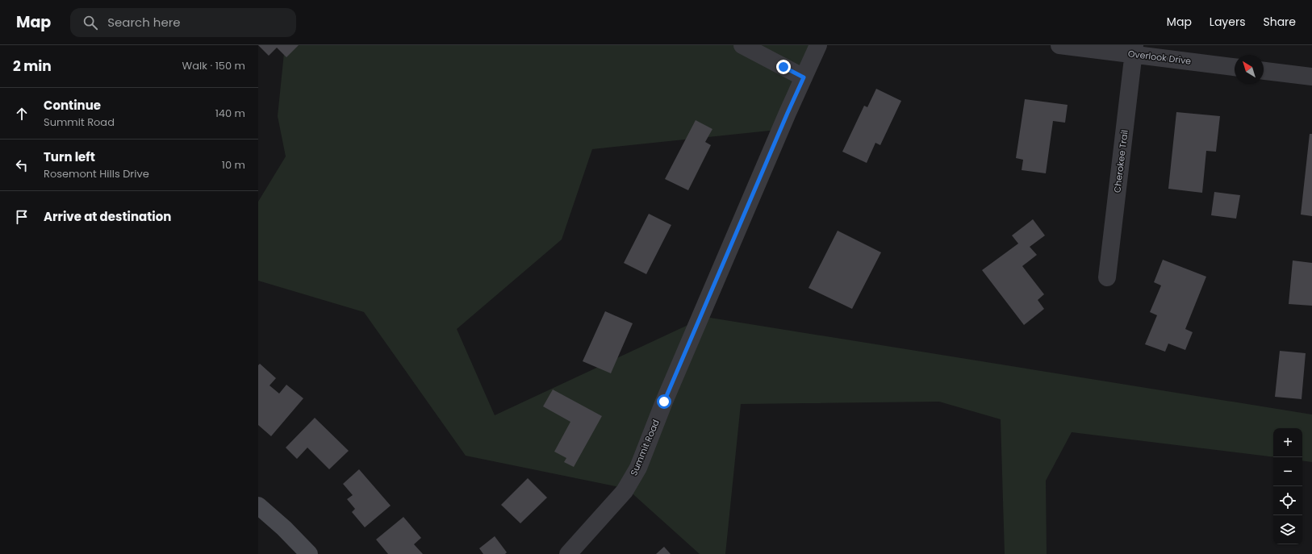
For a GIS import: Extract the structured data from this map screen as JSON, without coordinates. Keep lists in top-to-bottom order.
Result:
{
  "streets": {
    "street": ["Overlook Drive", "Cherokee Trail", "Summit Road"]
  },
  "crossings": [
    ["Overlook Drive", "Cherokee Trail"]
  ],
  "north": "top left",
  "page": {
    "header": "Map",
    "search": "Search here",
    "nav": ["Map", "Layers", "Share"],
    "heading": ["2 min", "Walk · 150 m"],
    "list": [
      ["Continue", "Summit Road", "140 m"],
      ["Turn left", "Rosemont Hills Drive", "10 m"],
      "Arrive at destination"
    ],
    "map_buttons": ["+", "−"]
  }
}
